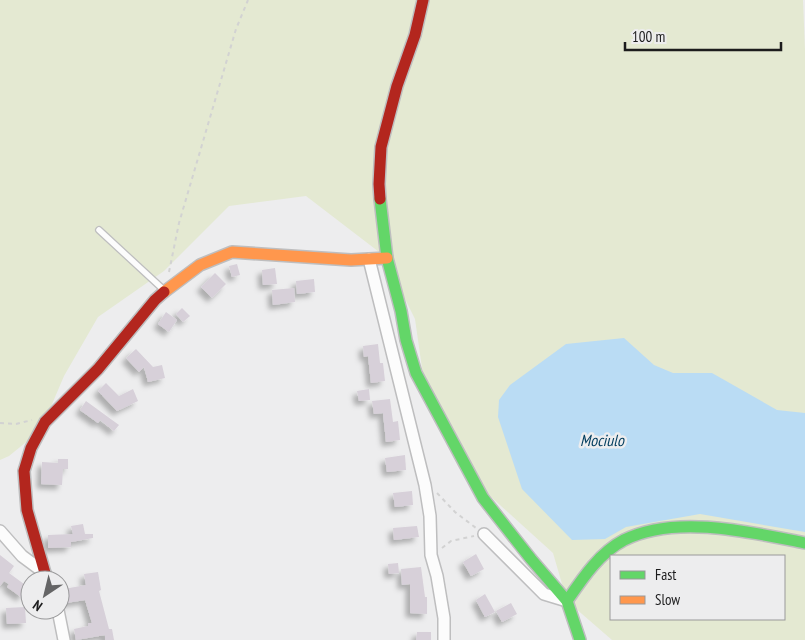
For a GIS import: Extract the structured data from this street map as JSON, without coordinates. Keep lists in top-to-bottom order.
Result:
{
  "water": ["Mociulo"],
  "legend": ["Fast", "Slow"],
  "scale_bar": "100 m",
  "north": "bottom left"
}
